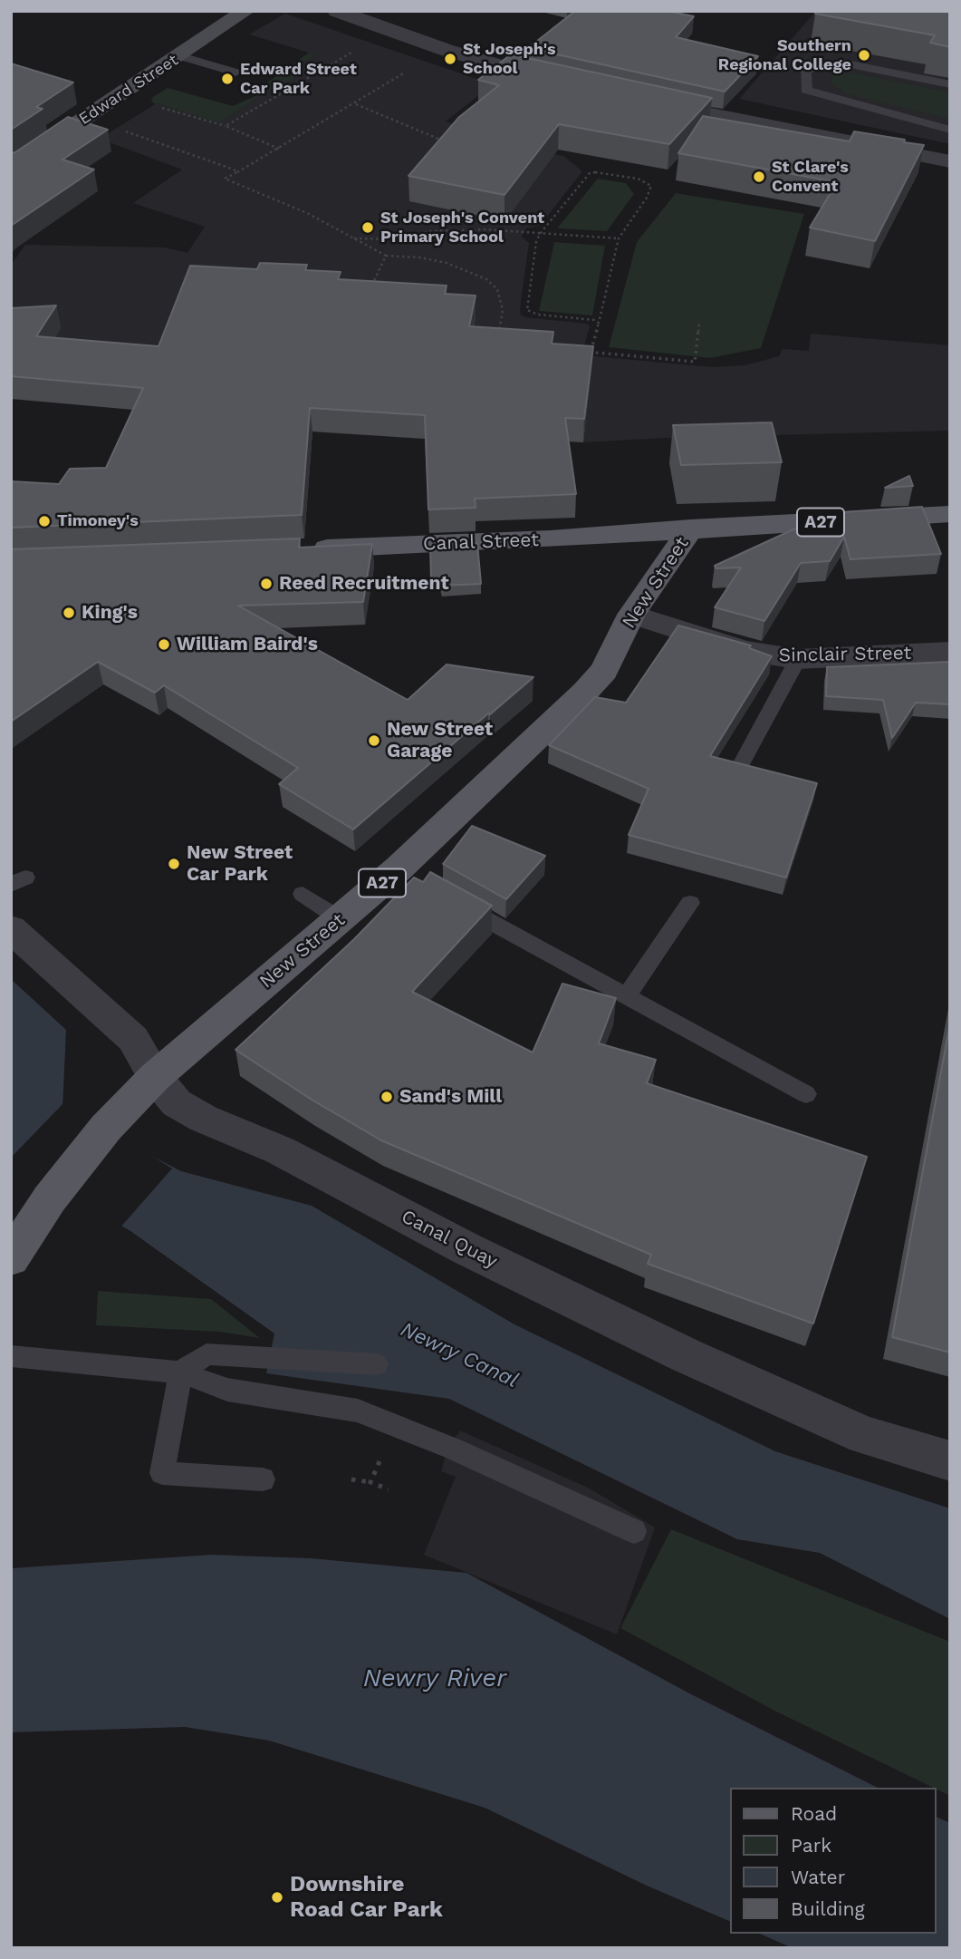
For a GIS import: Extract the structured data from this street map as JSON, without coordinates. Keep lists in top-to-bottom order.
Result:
{
  "streets": {
    "main road": [
      "Edward Street",
      "A27",
      "Canal Street",
      "New Street"
    ],
    "street": ["Sinclair Street", "Canal Quay"]
  },
  "crossings": [
    ["Canal Street", "New Street"],
    ["New Street", "Sinclair Street"],
    ["New Street", "Canal Quay"]
  ],
  "water": ["Newry Canal", "Newry River"],
  "places": [
    "Southern Regional College",
    "St Joseph's School",
    "Edward Street Car Park",
    "St Clare's Convent",
    "St Joseph's Convent Primary School",
    "Timoney's",
    "Reed Recruitment",
    "King's",
    "William Baird's",
    "New Street Garage",
    "New Street Car Park",
    "Sand's Mill",
    "Downshire Road Car Park"
  ],
  "legend": [
    "Road",
    "Park",
    "Water",
    "Building"
  ]
}
